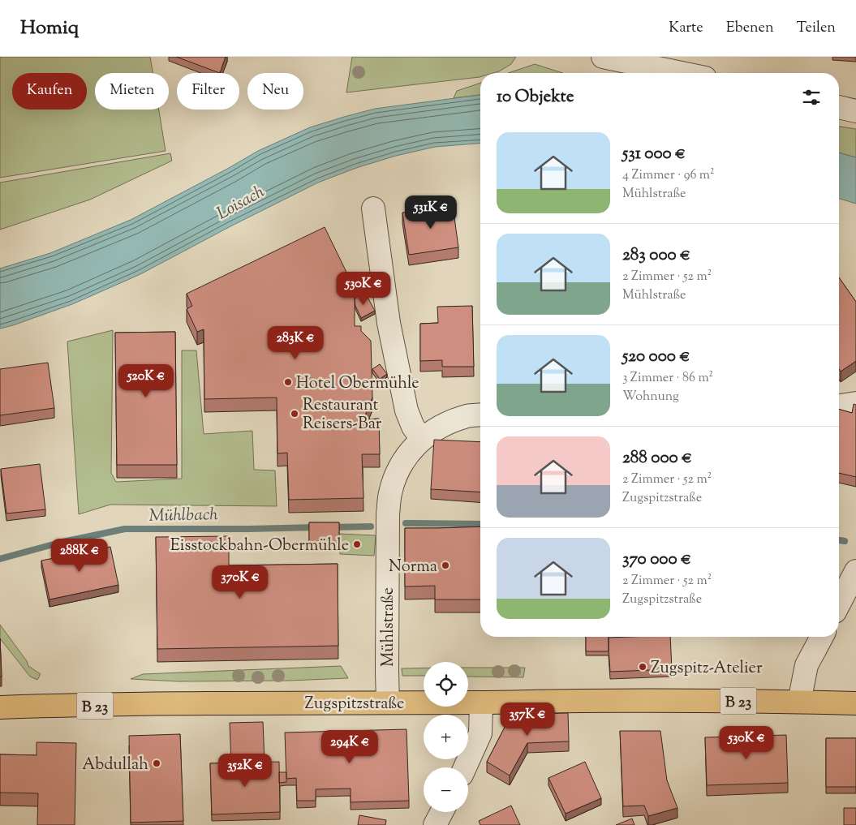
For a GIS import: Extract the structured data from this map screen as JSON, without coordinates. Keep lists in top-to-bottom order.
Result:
{
  "streets": {
    "main road": ["B 23", "Zugspitzstraße"],
    "street": ["Mühlstraße"]
  },
  "crossings": [
    ["Mühlstraße", "Zugspitzstraße"]
  ],
  "water": ["Loisach", "Mühlbach"],
  "places": [
    "Hotel Obermühle",
    "Restaurant Reisers-Bar",
    "Eisstockbahn-Obermühle",
    "Norma",
    "Zugspitz-Atelier",
    "Abdullah"
  ],
  "page": {
    "header": "Homiq",
    "nav": ["Karte", "Ebenen", "Teilen"],
    "chip": [
      "Kaufen",
      "Mieten",
      "Filter",
      "Neu"
    ],
    "heading": "10 Objekte",
    "list": [
      {
        "name": "531 000 €",
        "note": "4 Zimmer · 96 m² · Mühlstraße"
      },
      {
        "name": "283 000 €",
        "note": "2 Zimmer · 52 m² · Mühlstraße"
      },
      {
        "name": "520 000 €",
        "note": "3 Zimmer · 86 m² · Wohnung"
      },
      {
        "name": "288 000 €",
        "note": "2 Zimmer · 52 m² · Zugspitzstraße"
      },
      {
        "name": "370 000 €",
        "note": "2 Zimmer · 52 m² · Zugspitzstraße"
      }
    ],
    "price": [
      "531K €",
      "530K €",
      "283K €",
      "520K €",
      "288K €",
      "370K €",
      "357K €",
      "530K €",
      "294K €",
      "352K €"
    ],
    "map_buttons": ["+", "−"]
  }
}
